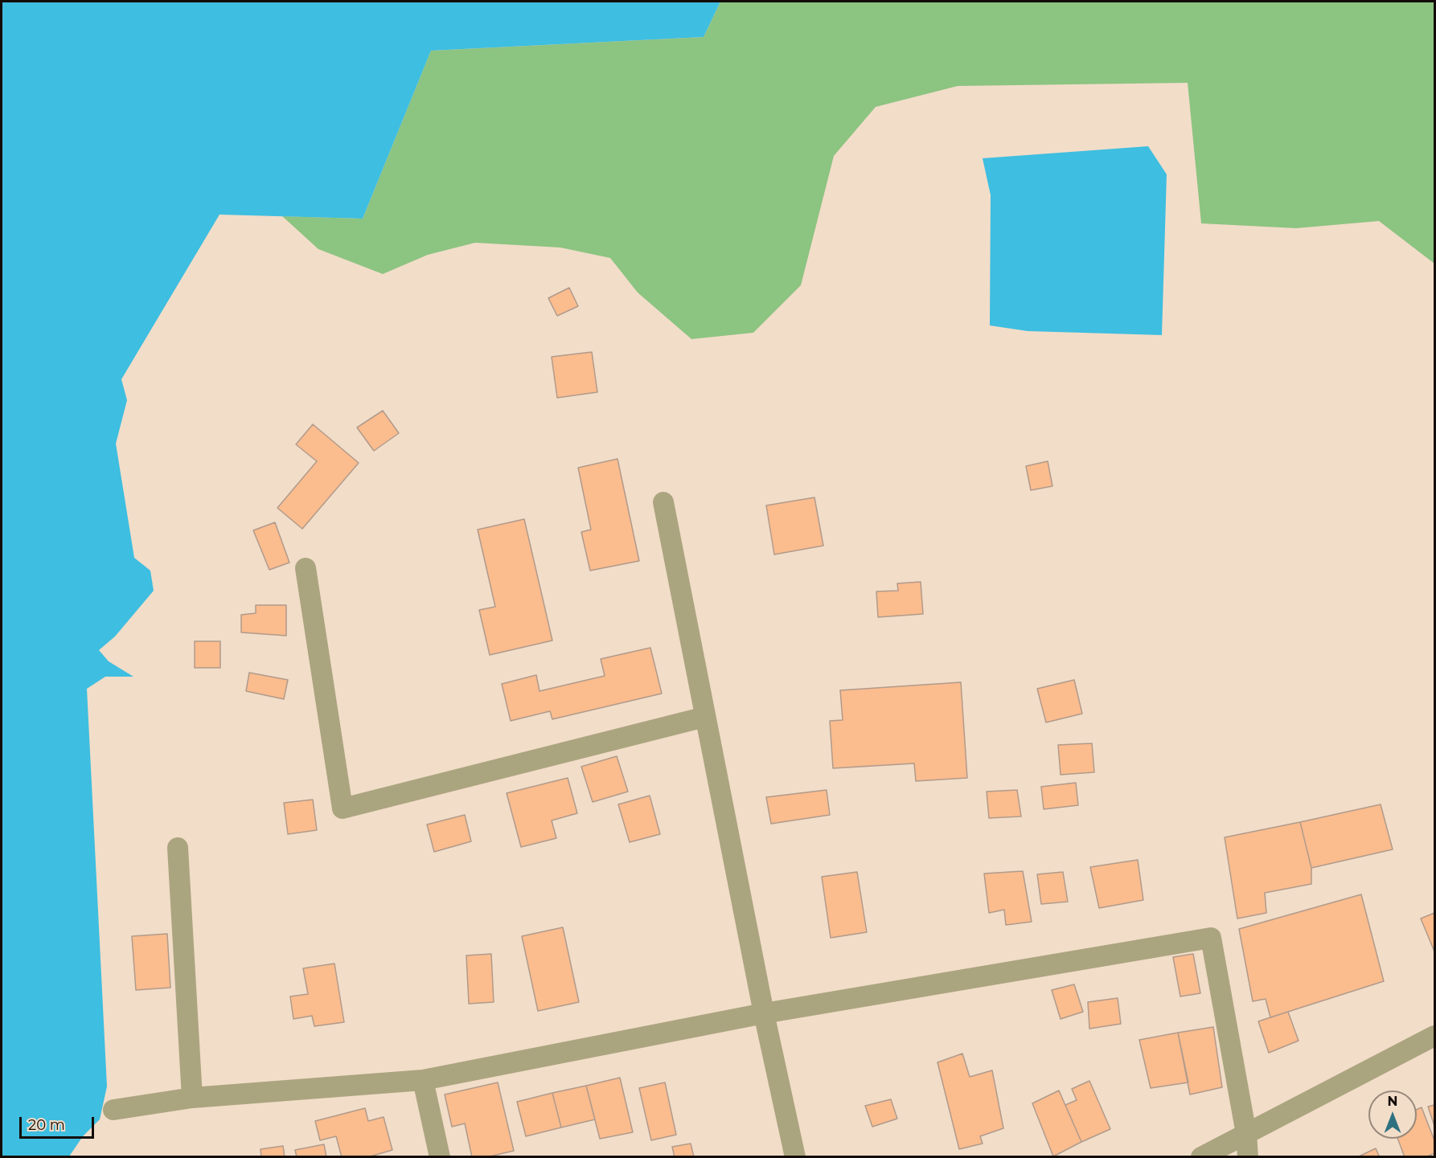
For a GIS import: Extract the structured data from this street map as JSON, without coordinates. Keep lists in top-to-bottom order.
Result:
{
  "scale_bar": "20 m",
  "north": "top"
}
